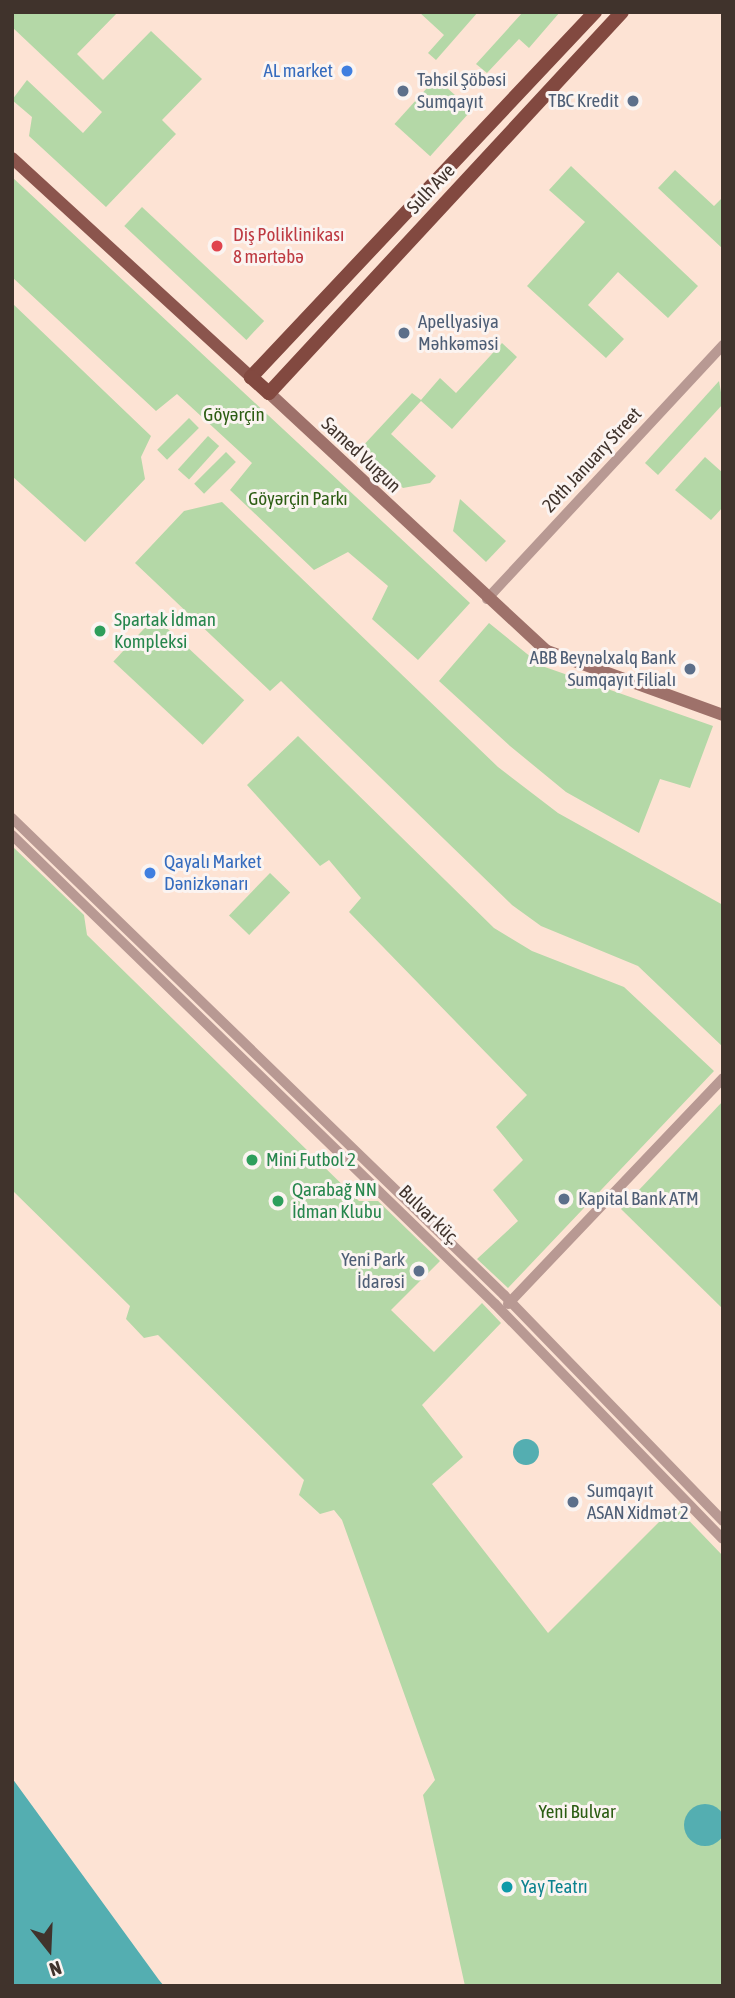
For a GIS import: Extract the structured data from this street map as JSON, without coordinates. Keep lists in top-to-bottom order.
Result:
{
  "streets": {
    "highway": ["Sulh Ave", "Samed Vurgun"],
    "street": ["20th January Street", "Bulvar küç."]
  },
  "crossings": [
    ["Sulh Ave", "Samed Vurgun"],
    ["Samed Vurgun", "20th January Street"]
  ],
  "parks": ["Göyərçin", "Göyərçin Parkı", "Yeni Bulvar"],
  "places": [
    "AL market",
    "Təhsil Şöbəsi Sumqayıt",
    "TBC Kredit",
    "Diş Poliklinikası 8 mərtəbə",
    "Apellyasiya Məhkəməsi",
    "Spartak İdman Kompleksi",
    "ABB Beynəlxalq Bank Sumqayıt Filialı",
    "Qayalı Market Dənizkənarı",
    "Mini Futbol 2",
    "Kapital Bank ATM",
    "Qarabağ NN İdman Klubu",
    "Yeni Park İdarəsi",
    "Sumqayıt ASAN Xidmət 2",
    "Yay Teatrı"
  ],
  "north": "bottom"
}
